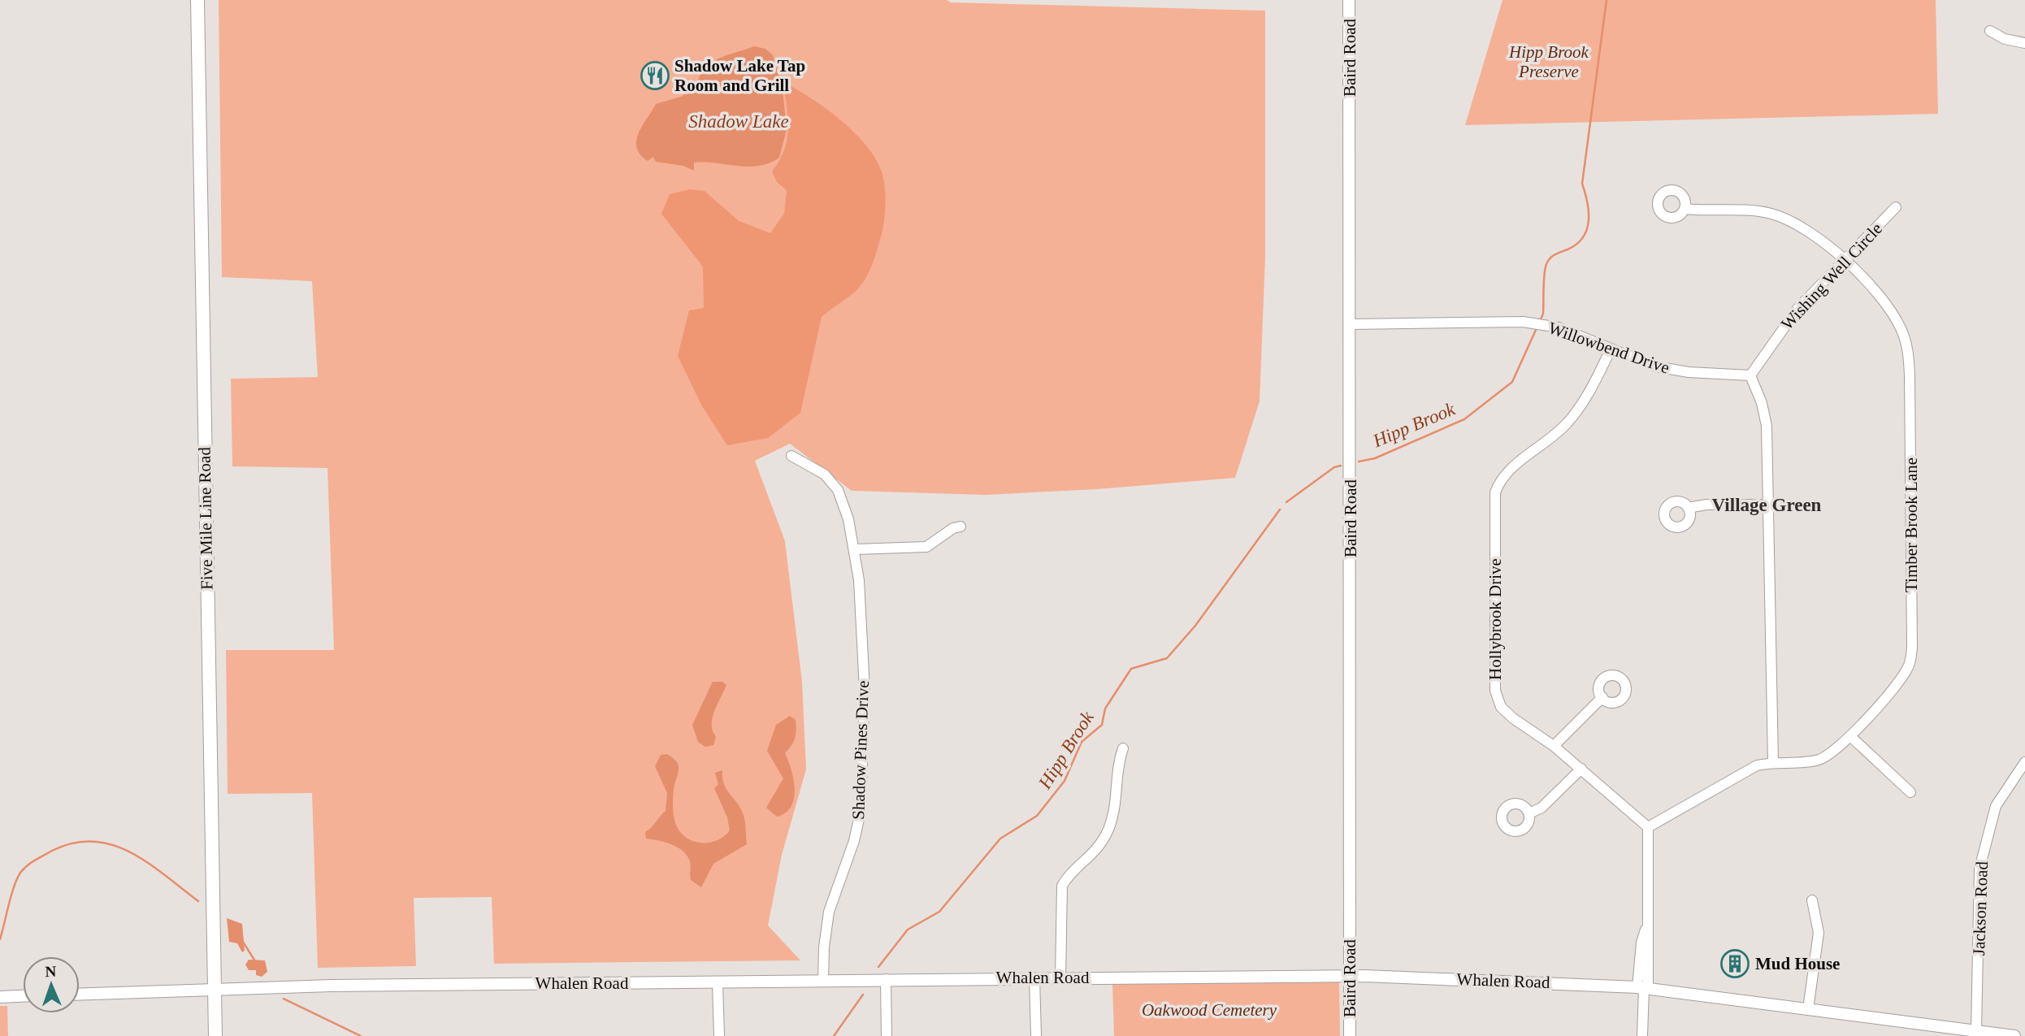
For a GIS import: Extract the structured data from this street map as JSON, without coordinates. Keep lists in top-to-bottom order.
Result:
{
  "streets": {
    "main road": ["Five Mile Line Road"],
    "street": [
      "Baird Road",
      "Wishing Well Circle",
      "Willowbend Drive",
      "Timber Brook Lane",
      "Hollybrook Drive",
      "Shadow Pines Drive",
      "Jackson Road",
      "Whalen Road"
    ]
  },
  "crossings": [
    ["Baird Road", "Willowbend Drive"],
    ["Baird Road", "Whalen Road"],
    ["Wishing Well Circle", "Willowbend Drive"],
    ["Wishing Well Circle", "Timber Brook Lane"],
    ["Willowbend Drive", "Hollybrook Drive"],
    ["Five Mile Line Road", "Whalen Road"],
    ["Timber Brook Lane", "Hollybrook Drive"],
    ["Shadow Pines Drive", "Whalen Road"],
    ["Jackson Road", "Whalen Road"]
  ],
  "districts": ["Village Green"],
  "water": ["Shadow Lake", "Hipp Brook"],
  "parks": ["Hipp Brook Preserve", "Oakwood Cemetery"],
  "places": {
    "restaurant": ["Shadow Lake Tap Room and Grill"],
    "building": ["Mud House"]
  },
  "north": "top"
}
